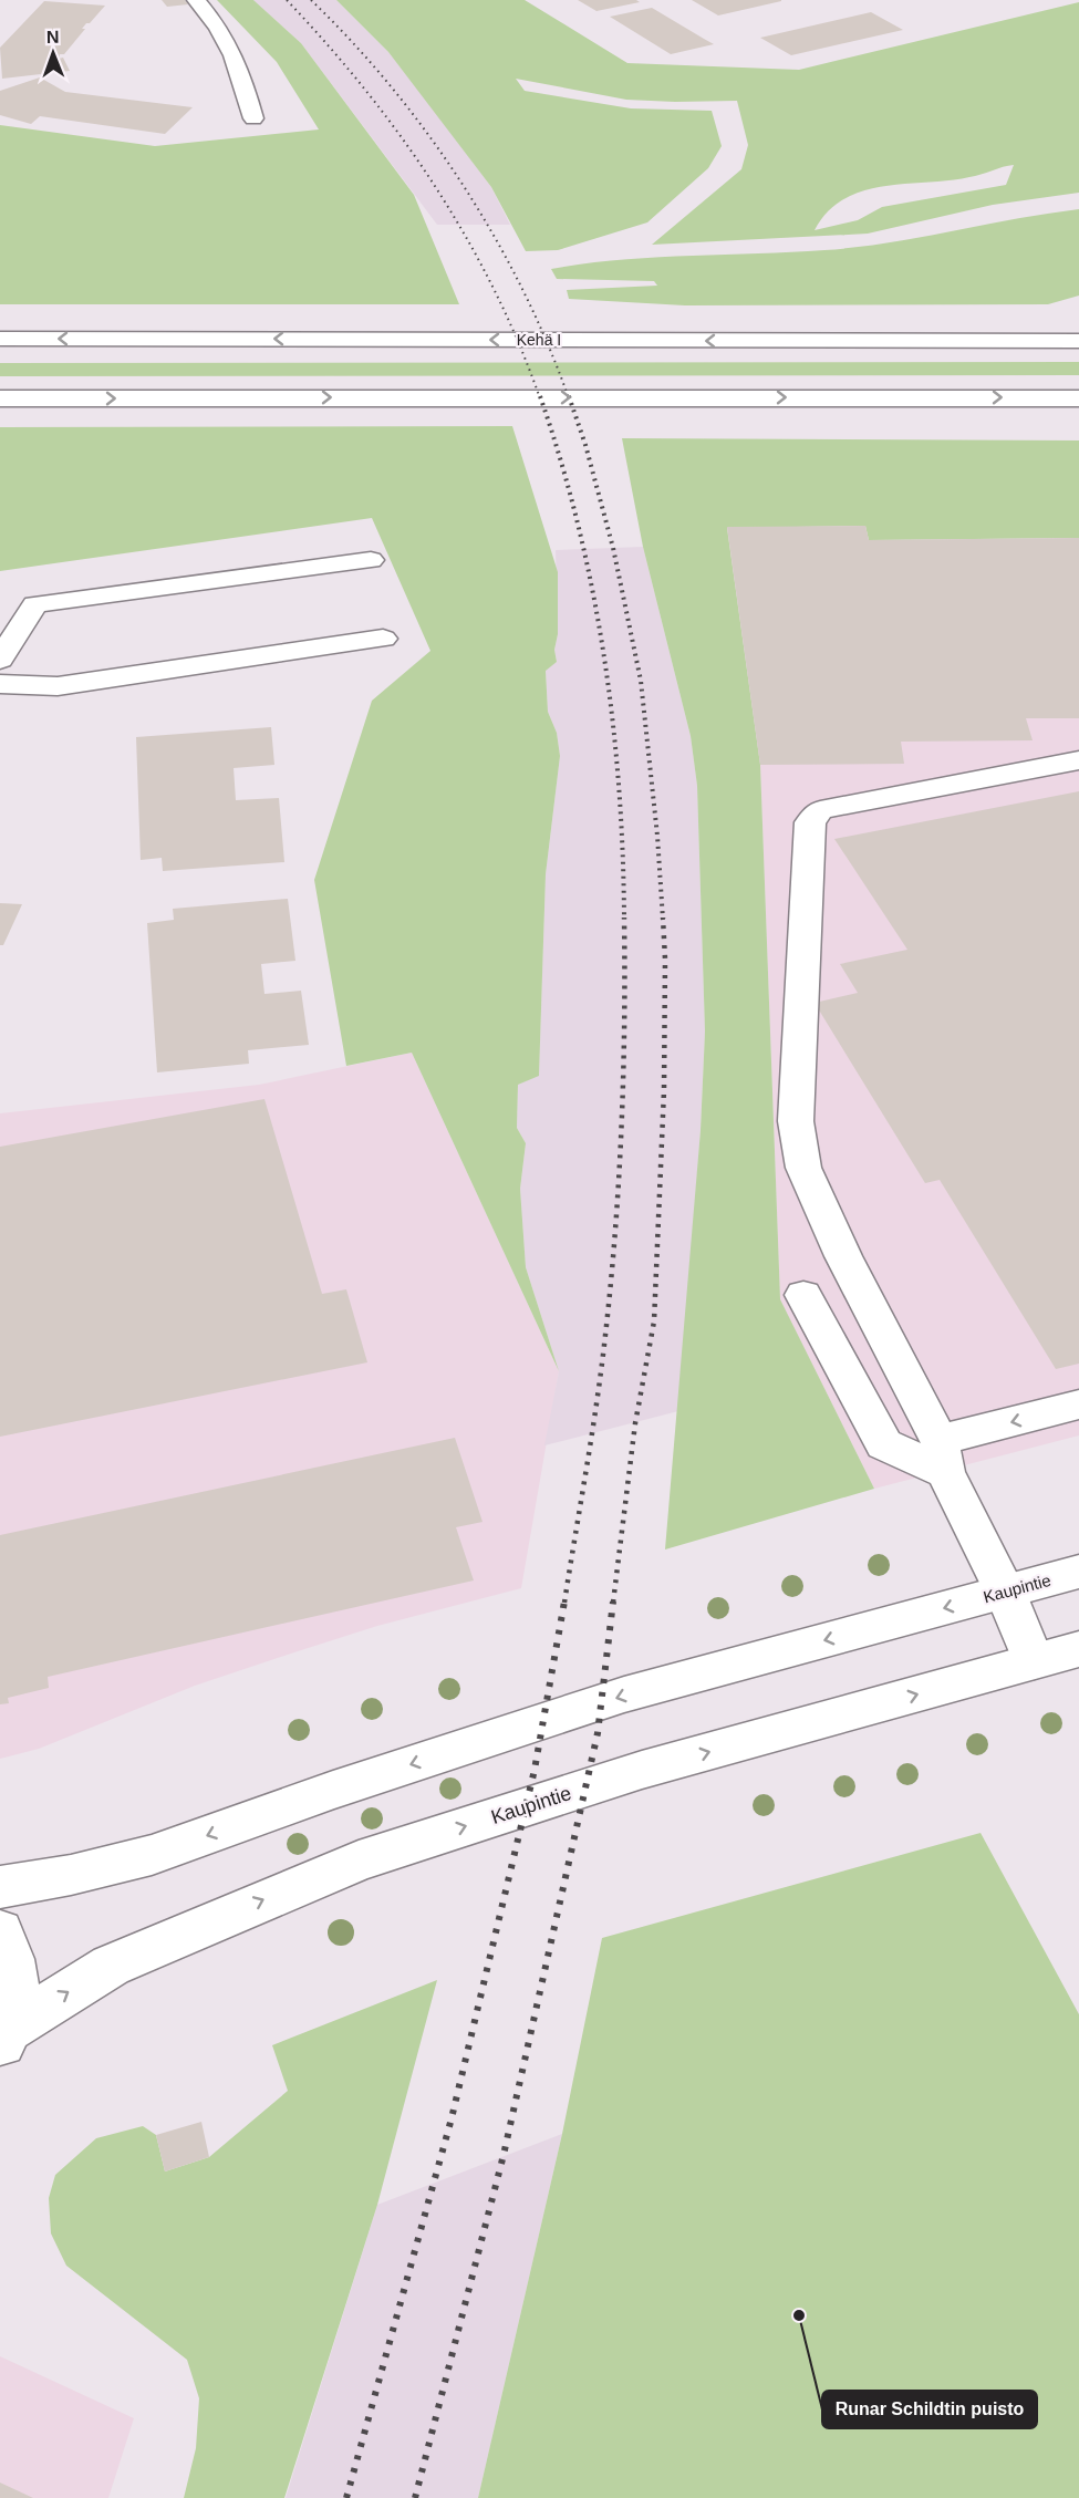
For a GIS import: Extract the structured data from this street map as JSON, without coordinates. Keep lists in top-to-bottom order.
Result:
{
  "streets": {
    "main road": ["Kehä I", "Kaupintie"]
  },
  "places": ["Runar Schildtin puisto"],
  "north": "top"
}
